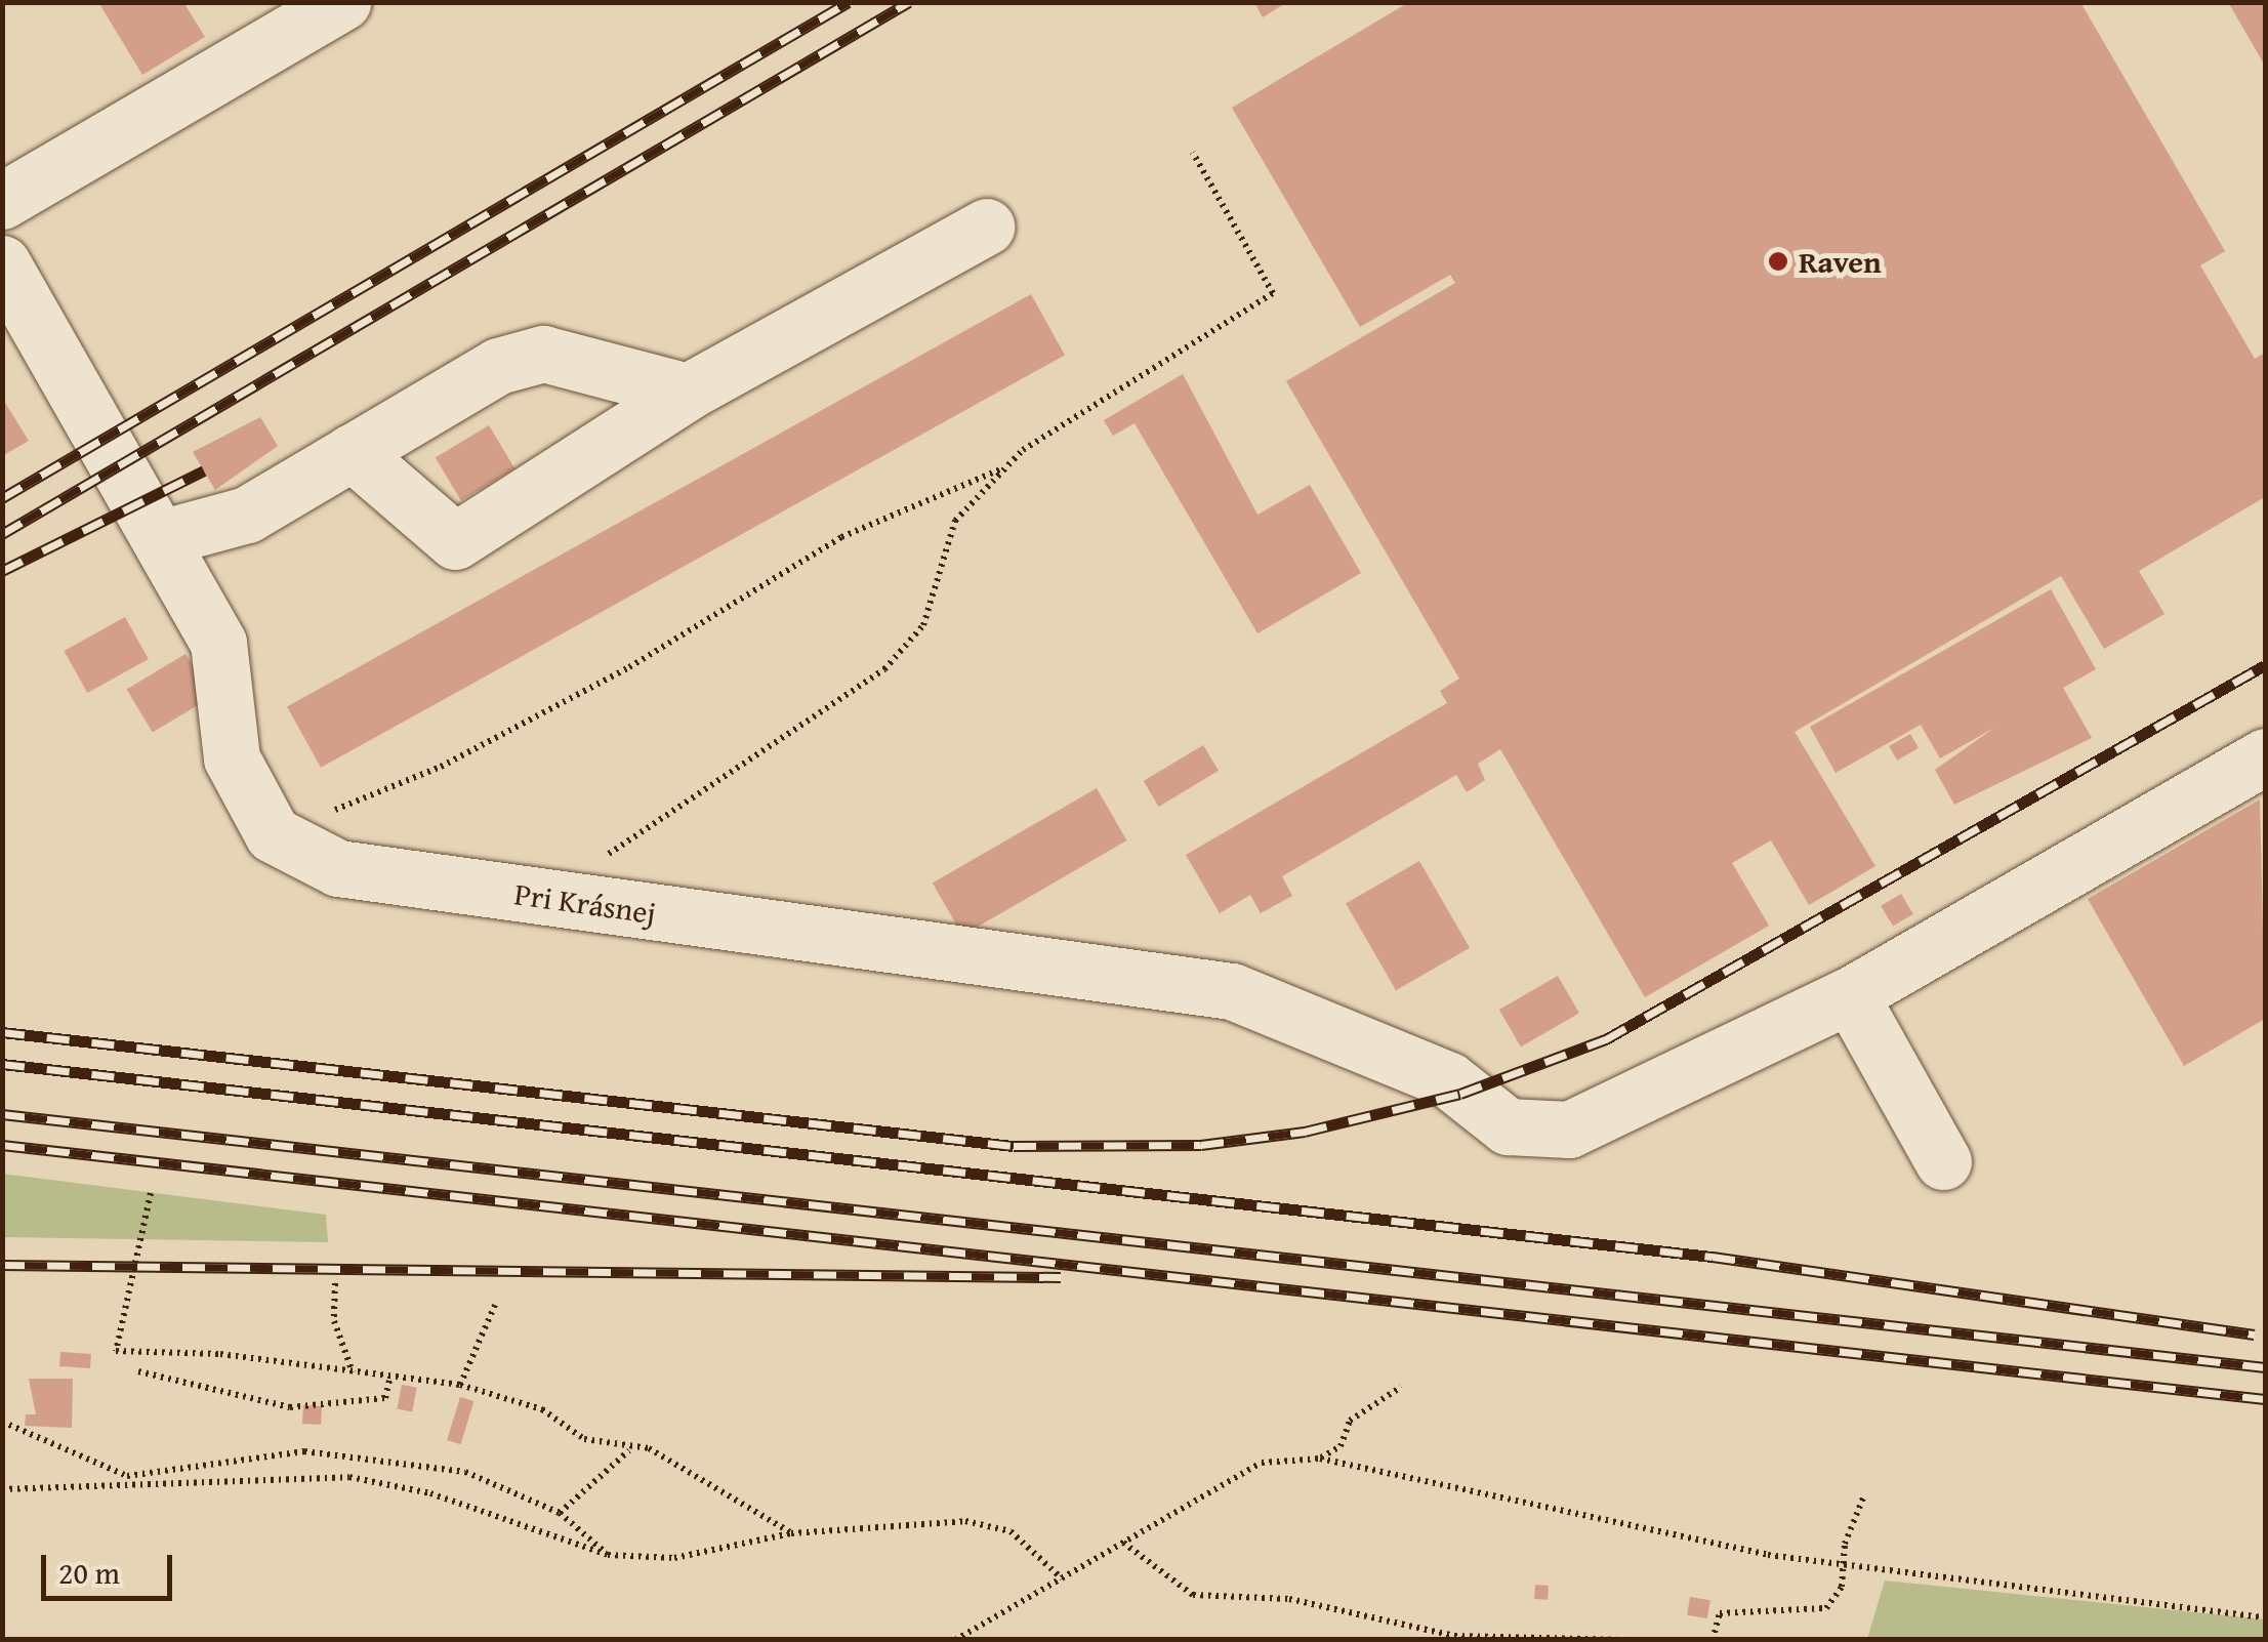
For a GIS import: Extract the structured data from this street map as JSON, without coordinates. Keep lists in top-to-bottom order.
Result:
{
  "streets": {
    "lane": ["Pri Krásnej"]
  },
  "places": ["Raven"],
  "scale_bar": "20 m"
}
